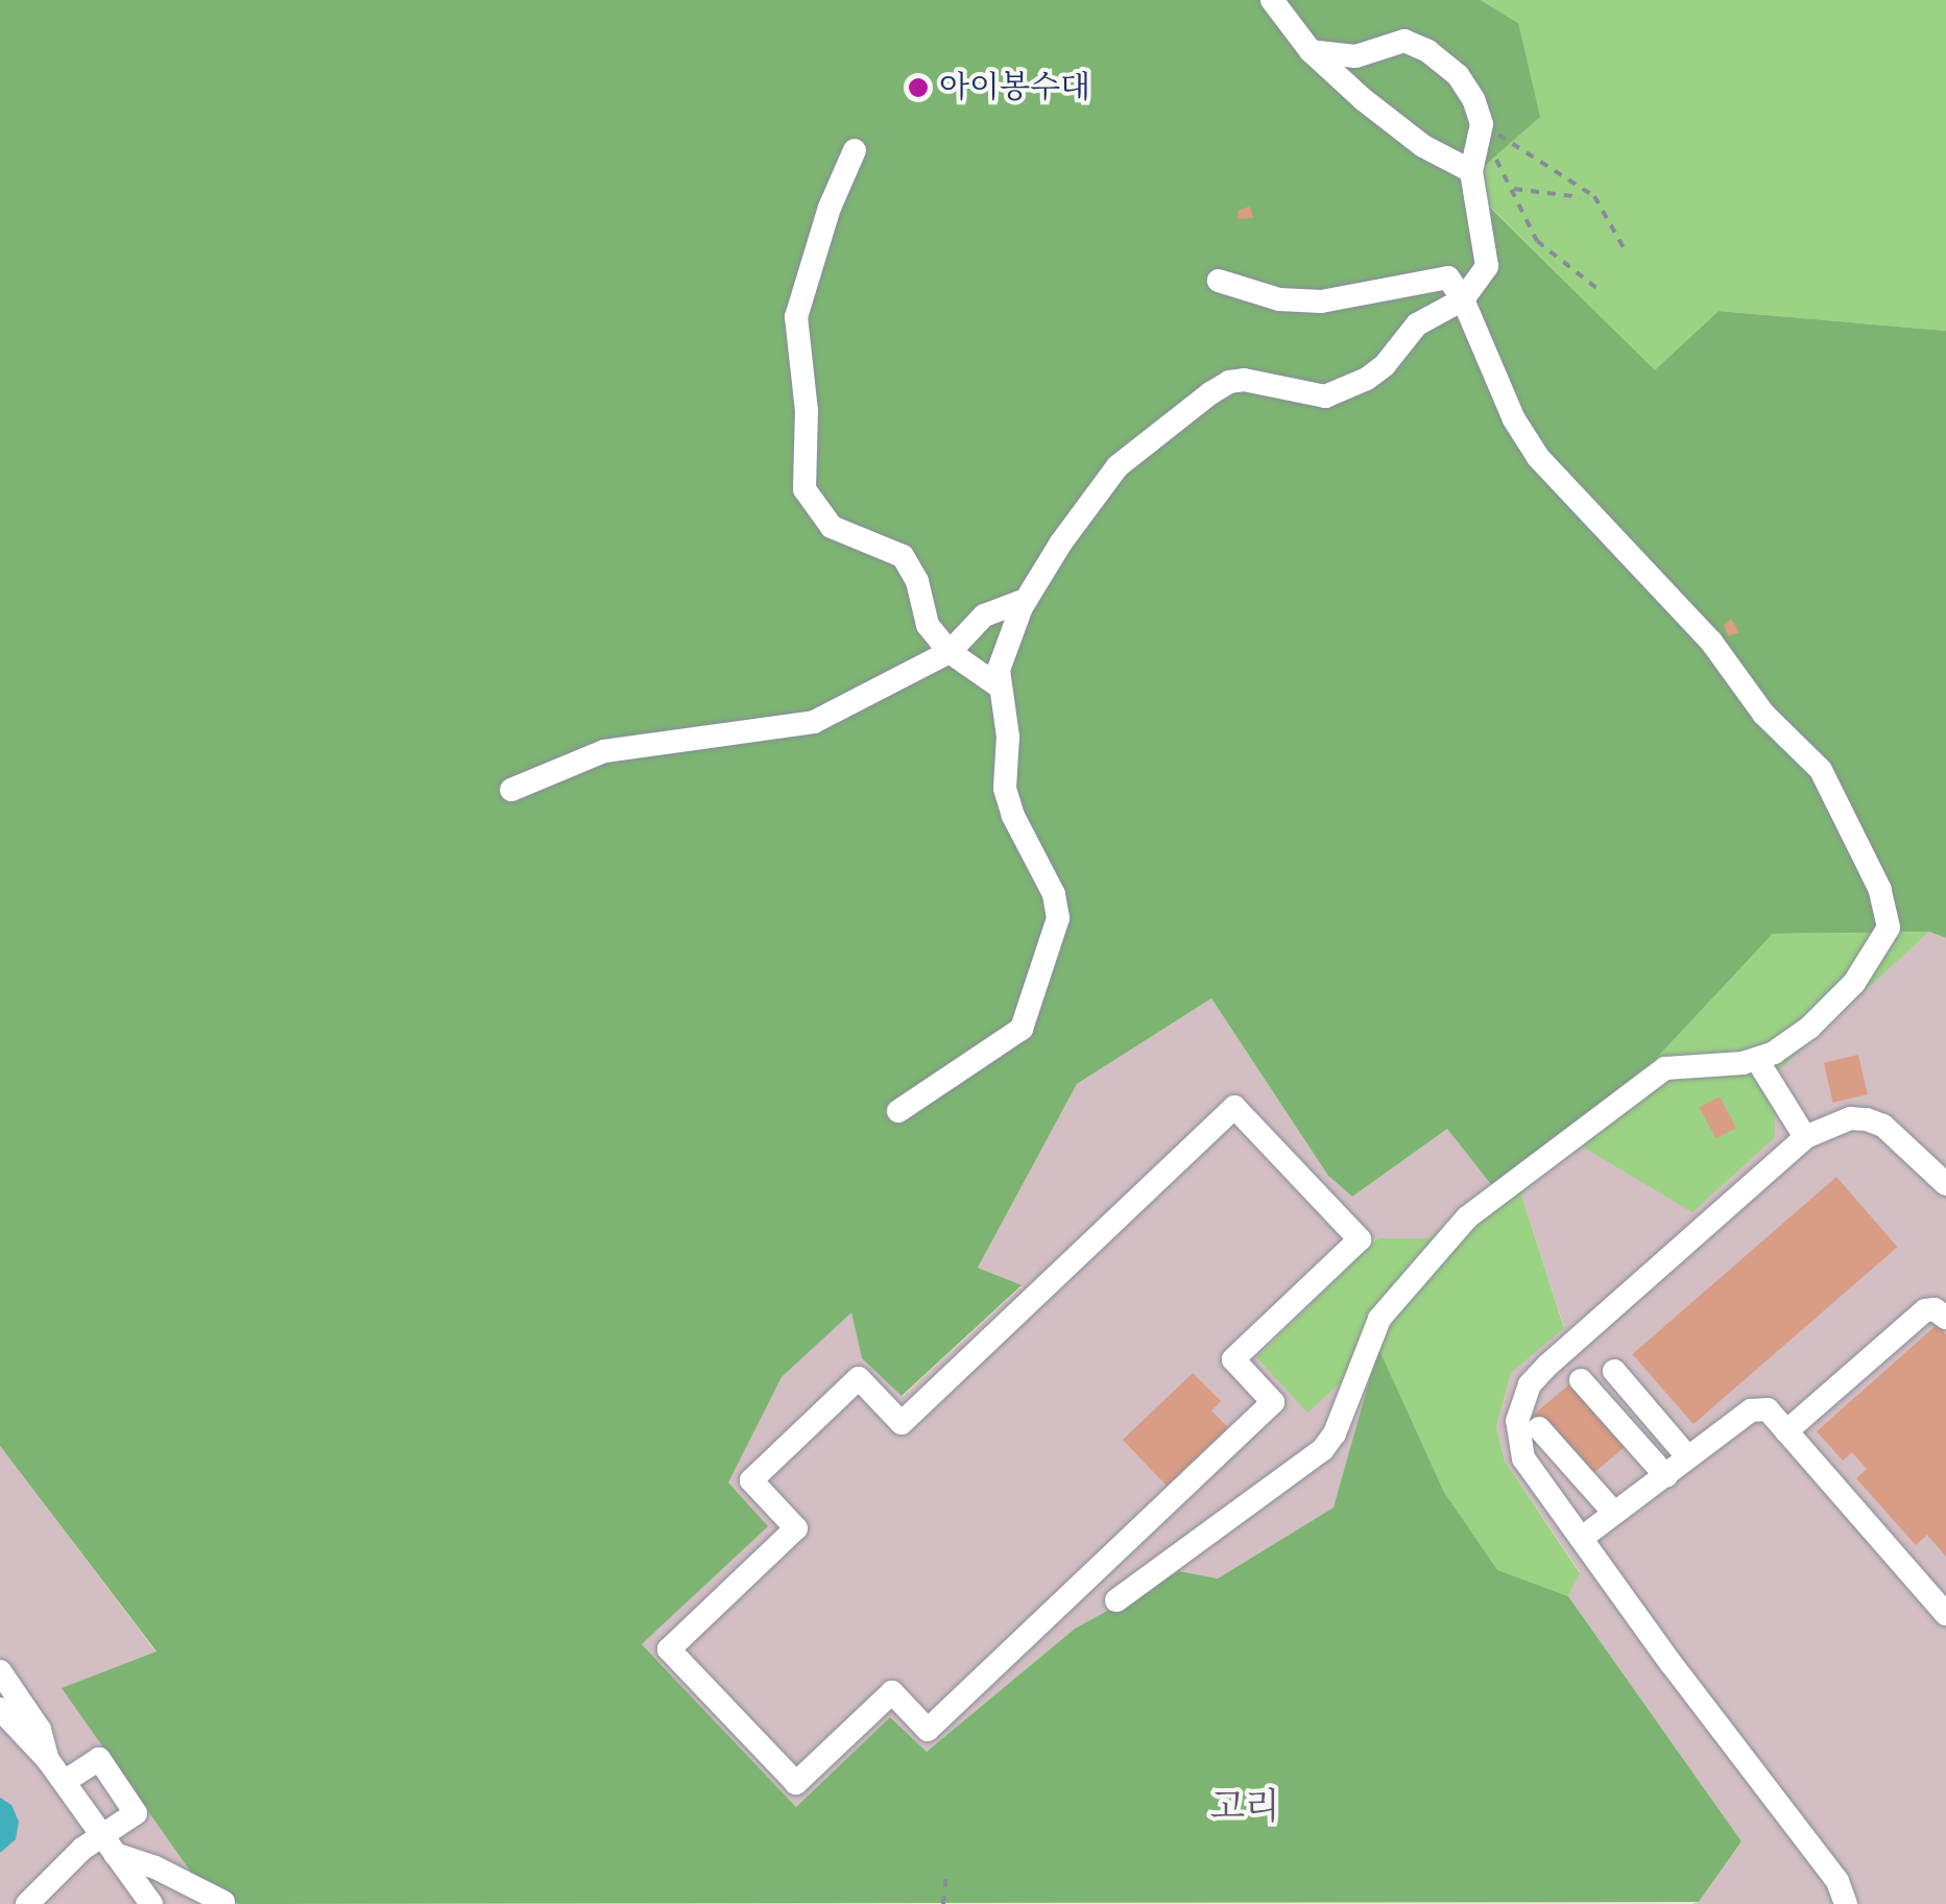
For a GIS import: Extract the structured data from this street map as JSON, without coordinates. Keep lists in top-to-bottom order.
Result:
{
  "districts": ["고리"],
  "places": ["아이봉수대"]
}
